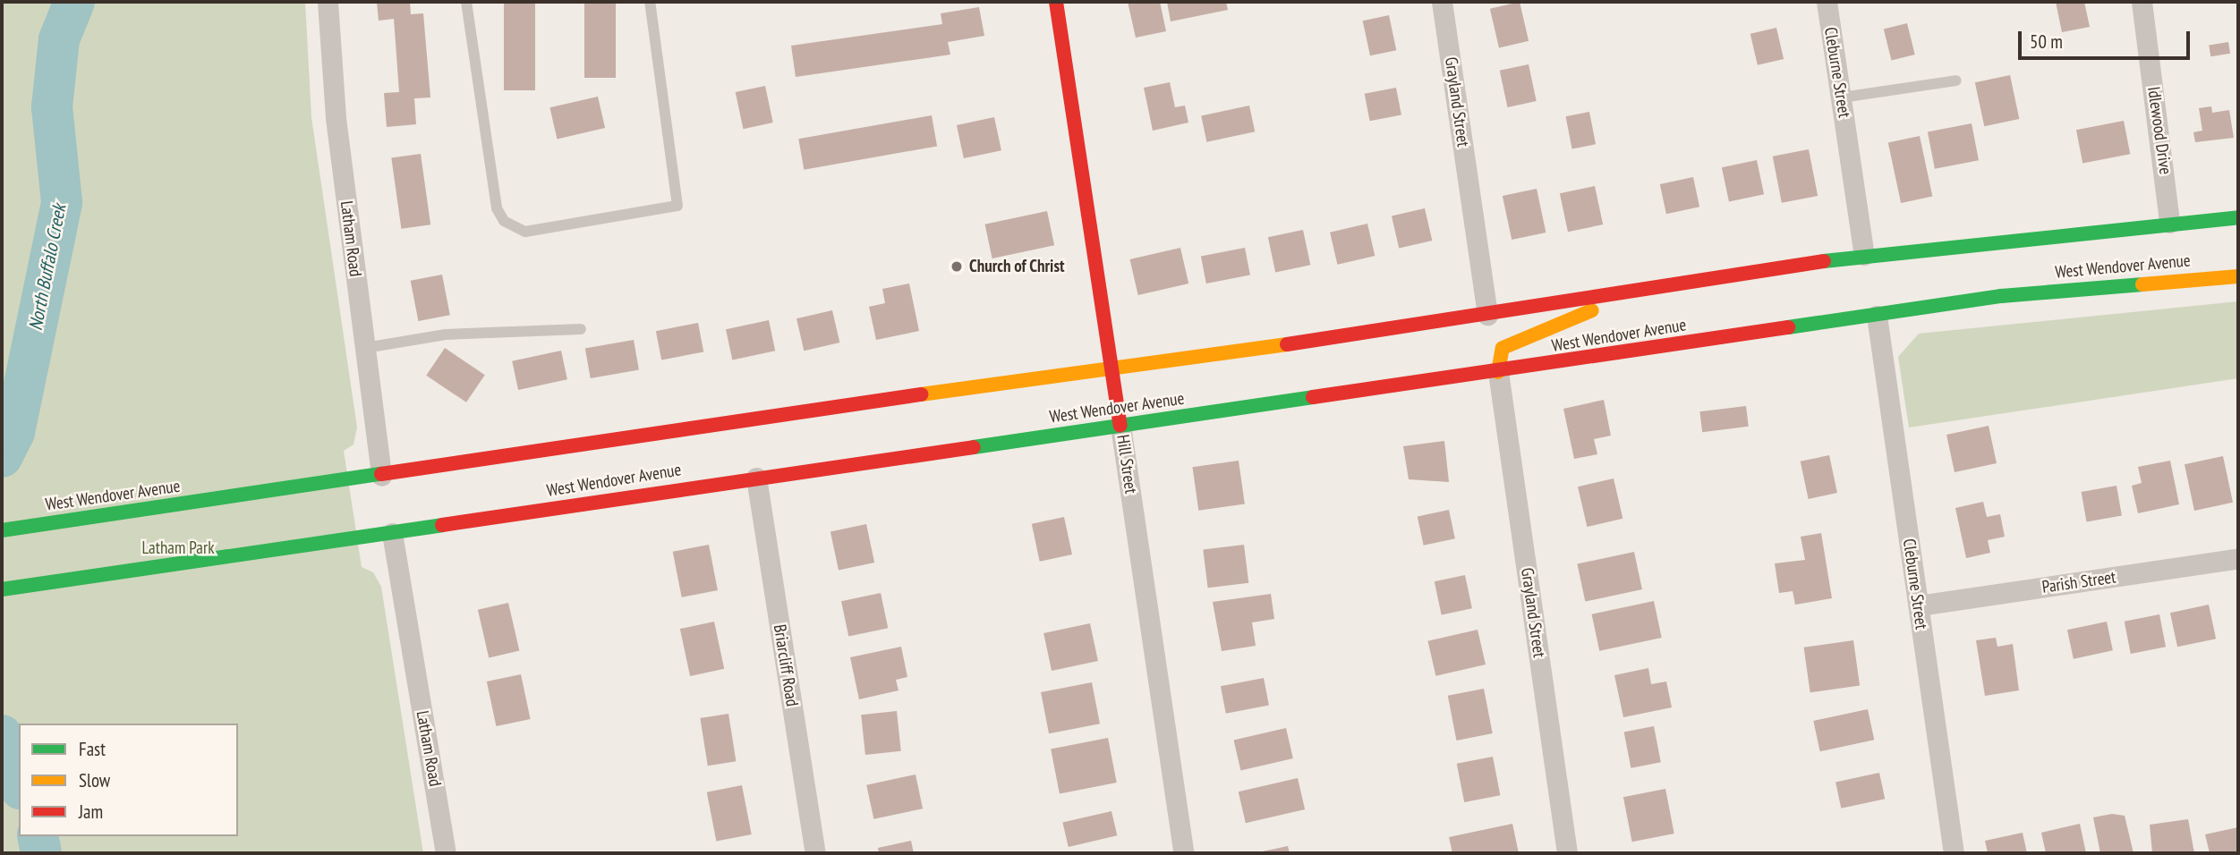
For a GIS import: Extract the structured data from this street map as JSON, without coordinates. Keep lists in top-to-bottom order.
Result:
{
  "streets": {
    "main road": ["West Wendover Avenue", "Hill Street"],
    "street": [
      "Cleburne Street",
      "Grayland Street",
      "Idlewood Drive",
      "Latham Road",
      "Parish Street",
      "Briarcliff Road"
    ]
  },
  "crossings": [
    ["Cleburne Street", "West Wendover Avenue"],
    ["Cleburne Street", "Parish Street"],
    ["Grayland Street", "West Wendover Avenue"],
    ["Idlewood Drive", "West Wendover Avenue"],
    ["Latham Road", "West Wendover Avenue"],
    ["West Wendover Avenue", "Hill Street"],
    ["West Wendover Avenue", "Briarcliff Road"]
  ],
  "water": ["North Buffalo Creek"],
  "parks": ["Latham Park"],
  "places": ["Church of Christ"],
  "legend": ["Fast", "Slow", "Jam"],
  "scale_bar": "50 m"
}
